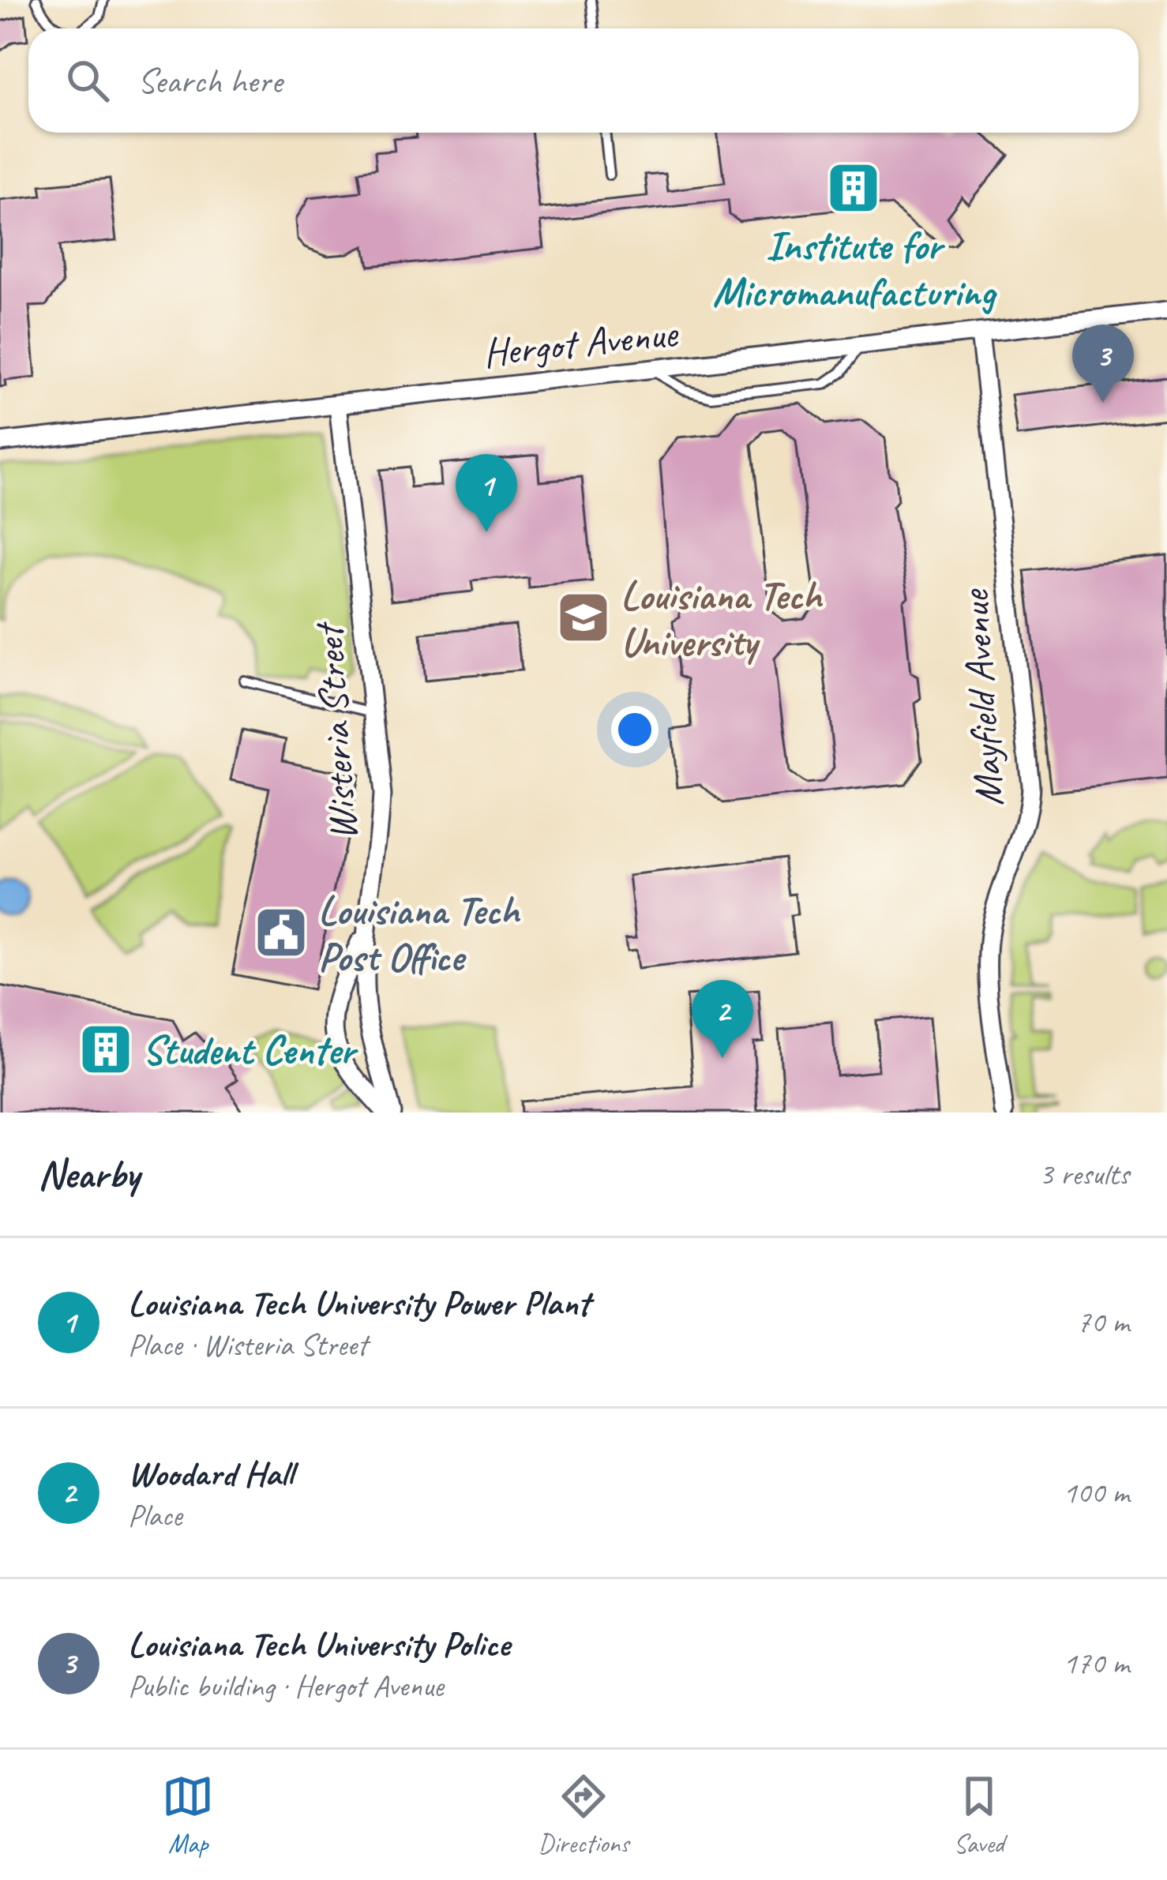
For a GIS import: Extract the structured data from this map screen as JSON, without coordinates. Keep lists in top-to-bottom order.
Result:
{
  "streets": {
    "street": ["Hergot Avenue", "Mayfield Avenue", "Wisteria Street"]
  },
  "crossings": [
    ["Hergot Avenue", "Mayfield Avenue"],
    ["Hergot Avenue", "Wisteria Street"]
  ],
  "places": {
    "building": ["Institute for Micromanufacturing", "Student Center"],
    "school or university": ["Louisiana Tech University"],
    "public building": ["Louisiana Tech Post Office"]
  },
  "page": {
    "search": "Search here",
    "pins": ["3", "1", "2"],
    "heading": ["Nearby", "3 results"],
    "list": [
      {
        "mark": "1",
        "name": "Louisiana Tech University Power Plant",
        "note": "Place · Wisteria Street",
        "value": "70 m"
      },
      {
        "mark": "2",
        "name": "Woodard Hall",
        "note": "Place",
        "value": "100 m"
      },
      {
        "mark": "3",
        "name": "Louisiana Tech University Police",
        "note": "Public building · Hergot Avenue",
        "value": "170 m"
      }
    ],
    "nav": ["Map", "Directions", "Saved"]
  }
}
